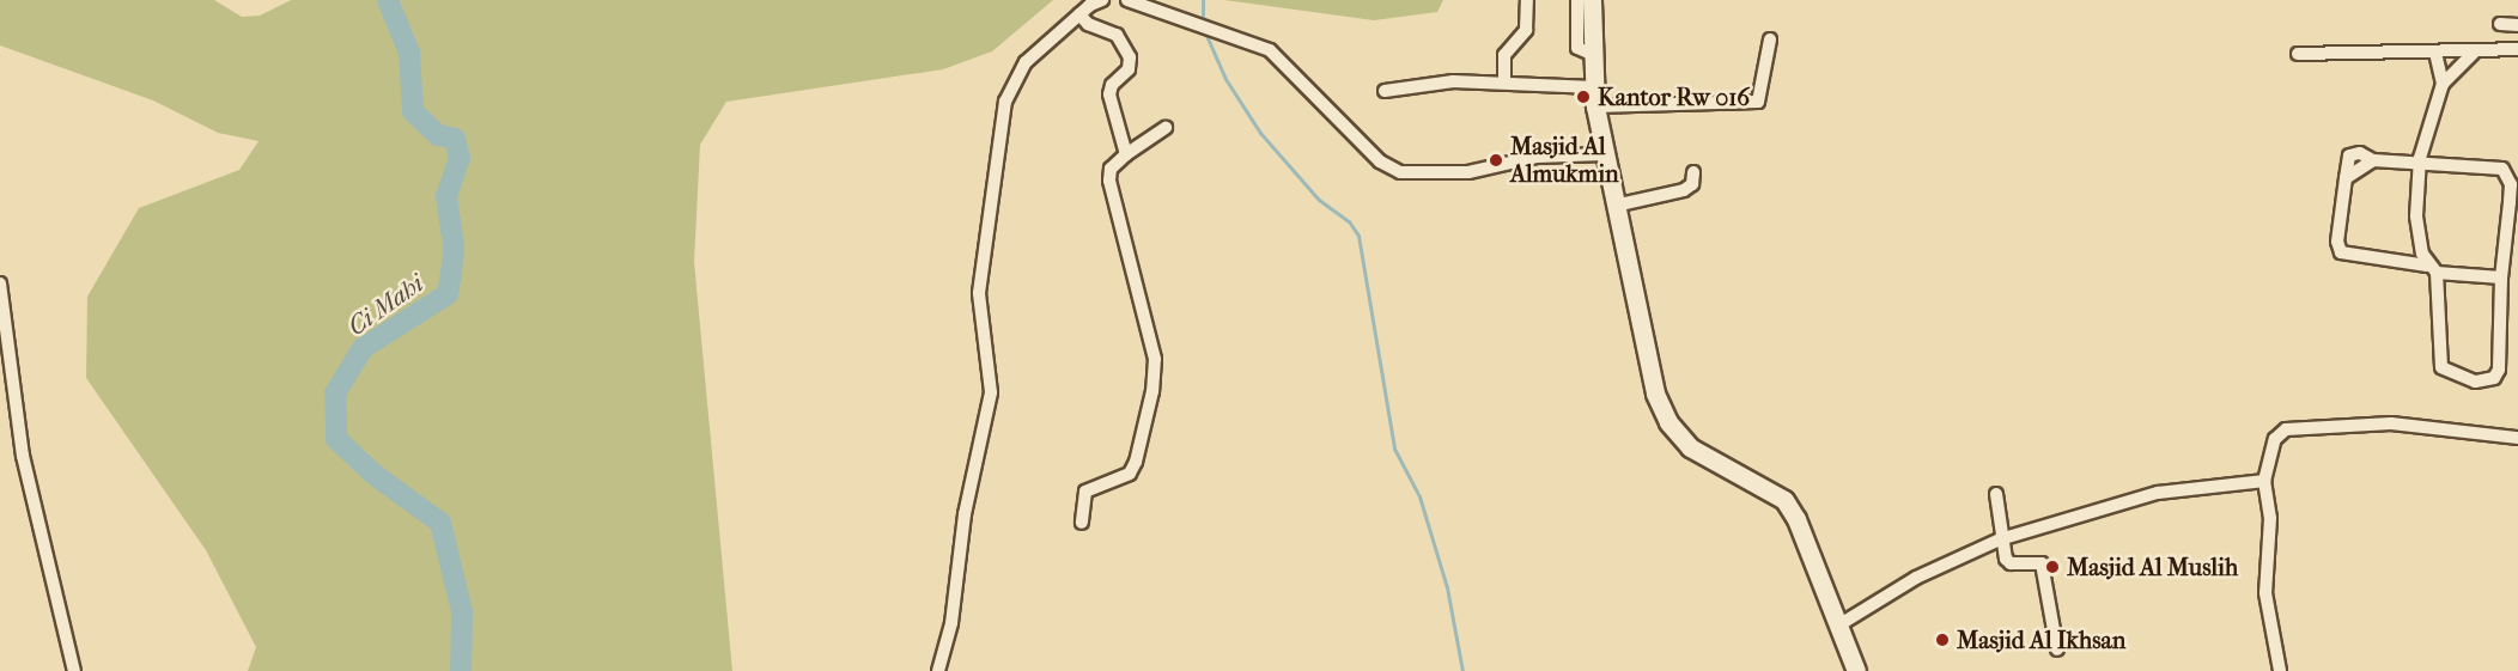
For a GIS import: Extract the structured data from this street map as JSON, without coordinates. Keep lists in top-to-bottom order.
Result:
{
  "water": ["Ci Mahi"],
  "places": [
    "Kantor Rw 016",
    "Masjid Al Almukmin",
    "Masjid Al Muslih",
    "Masjid Al Ikhsan"
  ]
}
